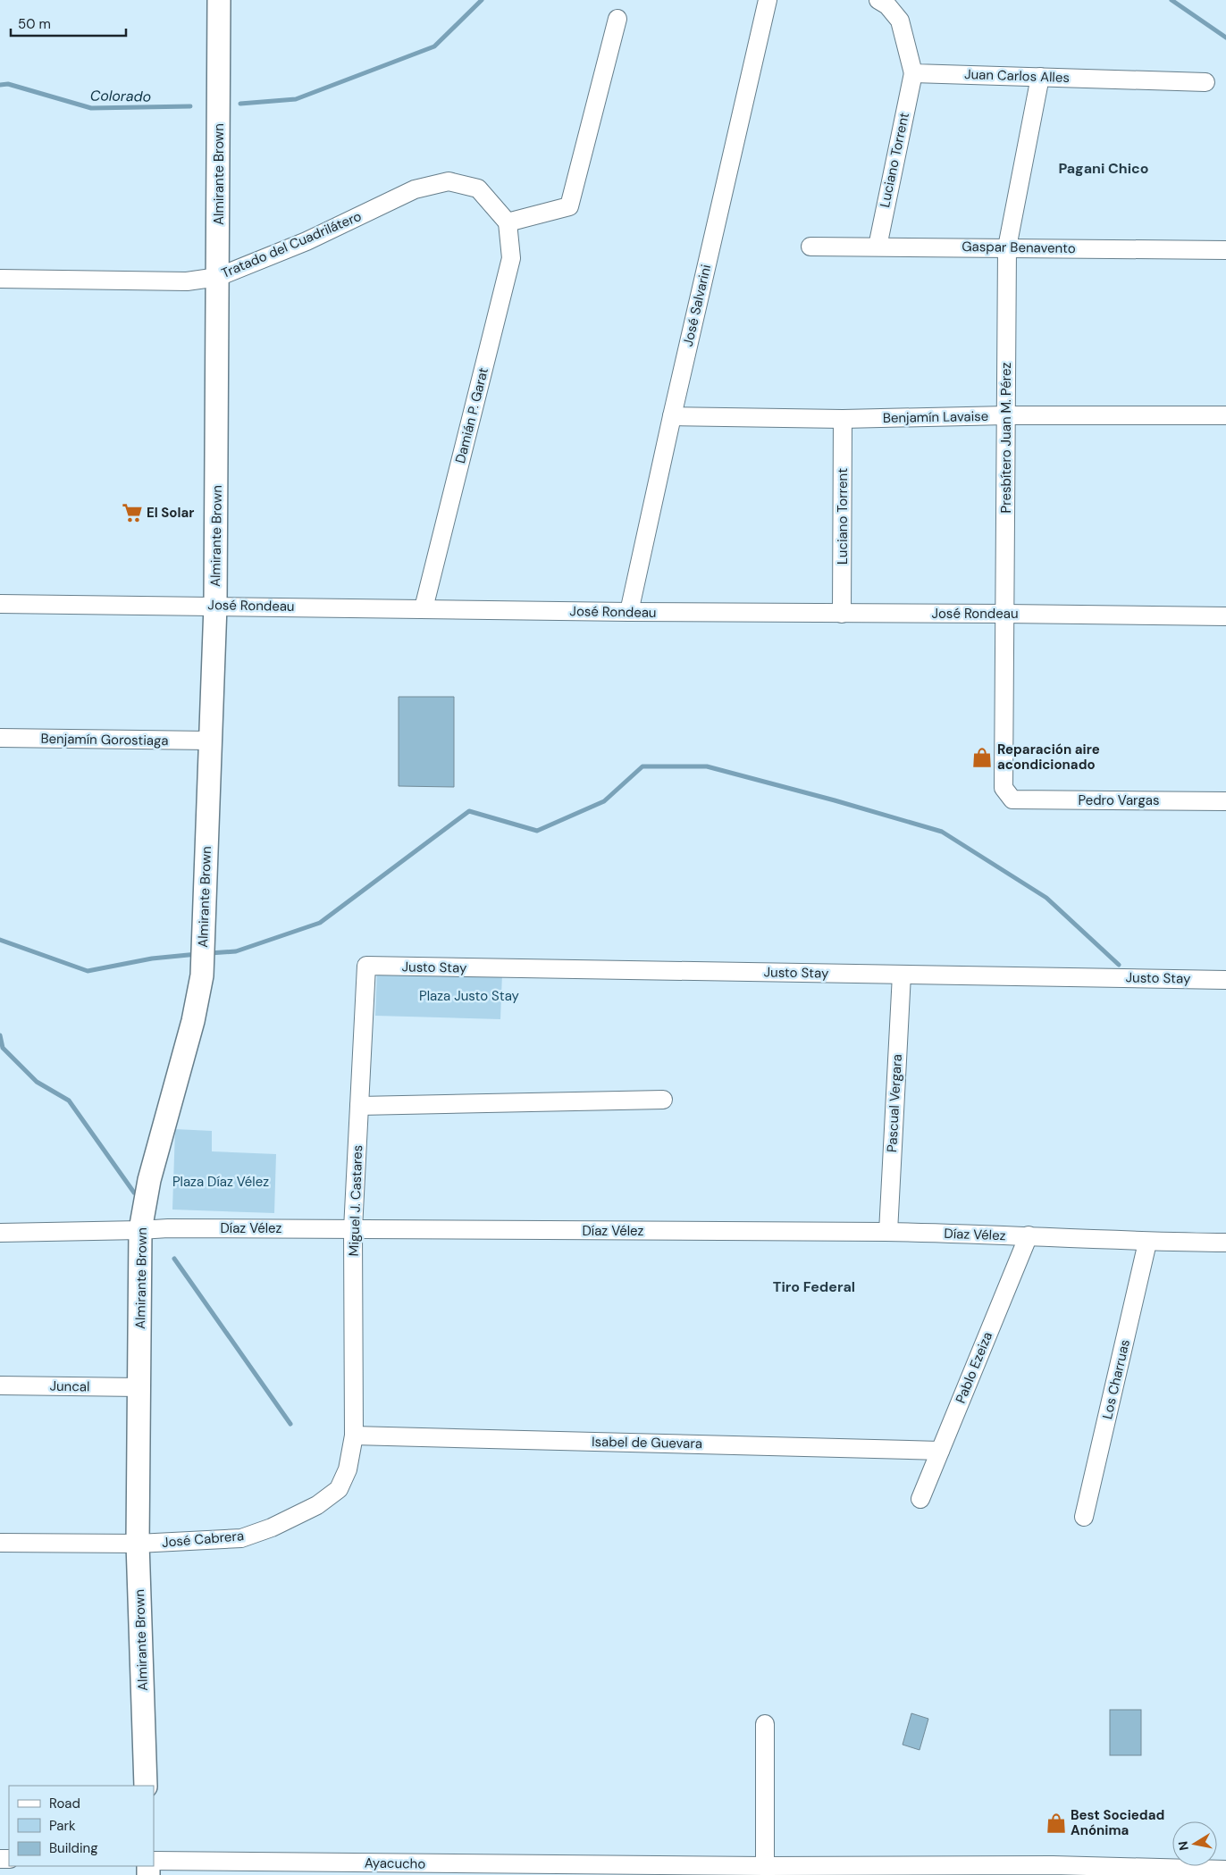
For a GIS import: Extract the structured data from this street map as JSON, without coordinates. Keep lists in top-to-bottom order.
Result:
{
  "streets": {
    "main road": ["Almirante Brown"],
    "street": [
      "Juan Carlos Alles",
      "Luciano Torrent",
      "Tratado del Cuadrilátero",
      "Gaspar Benavento",
      "José Salvarini",
      "Damián P. Garat",
      "Benjamín Lavaise",
      "Presbítero Juan M. Pérez",
      "José Rondeau",
      "Benjamín Gorostiaga",
      "Pedro Vargas",
      "Justo Stay",
      "Pascual Vergara",
      "Miguel J. Castares",
      "Díaz Vélez",
      "Pablo Ezeiza",
      "Los Charruas",
      "Juncal",
      "Isabel de Guevara",
      "José Cabrera",
      "Ayacucho"
    ]
  },
  "crossings": [
    ["Juan Carlos Alles", "Luciano Torrent"],
    ["Juan Carlos Alles", "Presbítero Juan M. Pérez"],
    ["Luciano Torrent", "Gaspar Benavento"],
    ["Luciano Torrent", "Benjamín Lavaise"],
    ["Luciano Torrent", "José Rondeau"],
    ["Almirante Brown", "Tratado del Cuadrilátero"],
    ["Almirante Brown", "José Rondeau"],
    ["Almirante Brown", "Benjamín Gorostiaga"],
    ["Almirante Brown", "Díaz Vélez"],
    ["Almirante Brown", "Juncal"],
    ["Almirante Brown", "José Cabrera"],
    ["Tratado del Cuadrilátero", "Damián P. Garat"],
    ["Gaspar Benavento", "Presbítero Juan M. Pérez"],
    ["José Salvarini", "Benjamín Lavaise"],
    ["José Salvarini", "José Rondeau"],
    ["Damián P. Garat", "José Rondeau"],
    ["Benjamín Lavaise", "Presbítero Juan M. Pérez"],
    ["Presbítero Juan M. Pérez", "José Rondeau"],
    ["Presbítero Juan M. Pérez", "Pedro Vargas"],
    ["Justo Stay", "Pascual Vergara"],
    ["Justo Stay", "Miguel J. Castares"],
    ["Pascual Vergara", "Díaz Vélez"],
    ["Miguel J. Castares", "Díaz Vélez"],
    ["Miguel J. Castares", "Isabel de Guevara"],
    ["Miguel J. Castares", "José Cabrera"],
    ["Díaz Vélez", "Pablo Ezeiza"],
    ["Díaz Vélez", "Los Charruas"],
    ["Pablo Ezeiza", "Isabel de Guevara"],
    ["Isabel de Guevara", "José Cabrera"]
  ],
  "districts": ["Pagani Chico", "Tiro Federal"],
  "water": ["Colorado"],
  "parks": ["Plaza Justo Stay", "Plaza Díaz Vélez"],
  "places": {
    "supermarket": ["El Solar"],
    "shop": ["Reparación aire acondicionado", "Best Sociedad Anónima"]
  },
  "legend": ["Road", "Park", "Building"],
  "scale_bar": "50 m",
  "north": "left"
}
